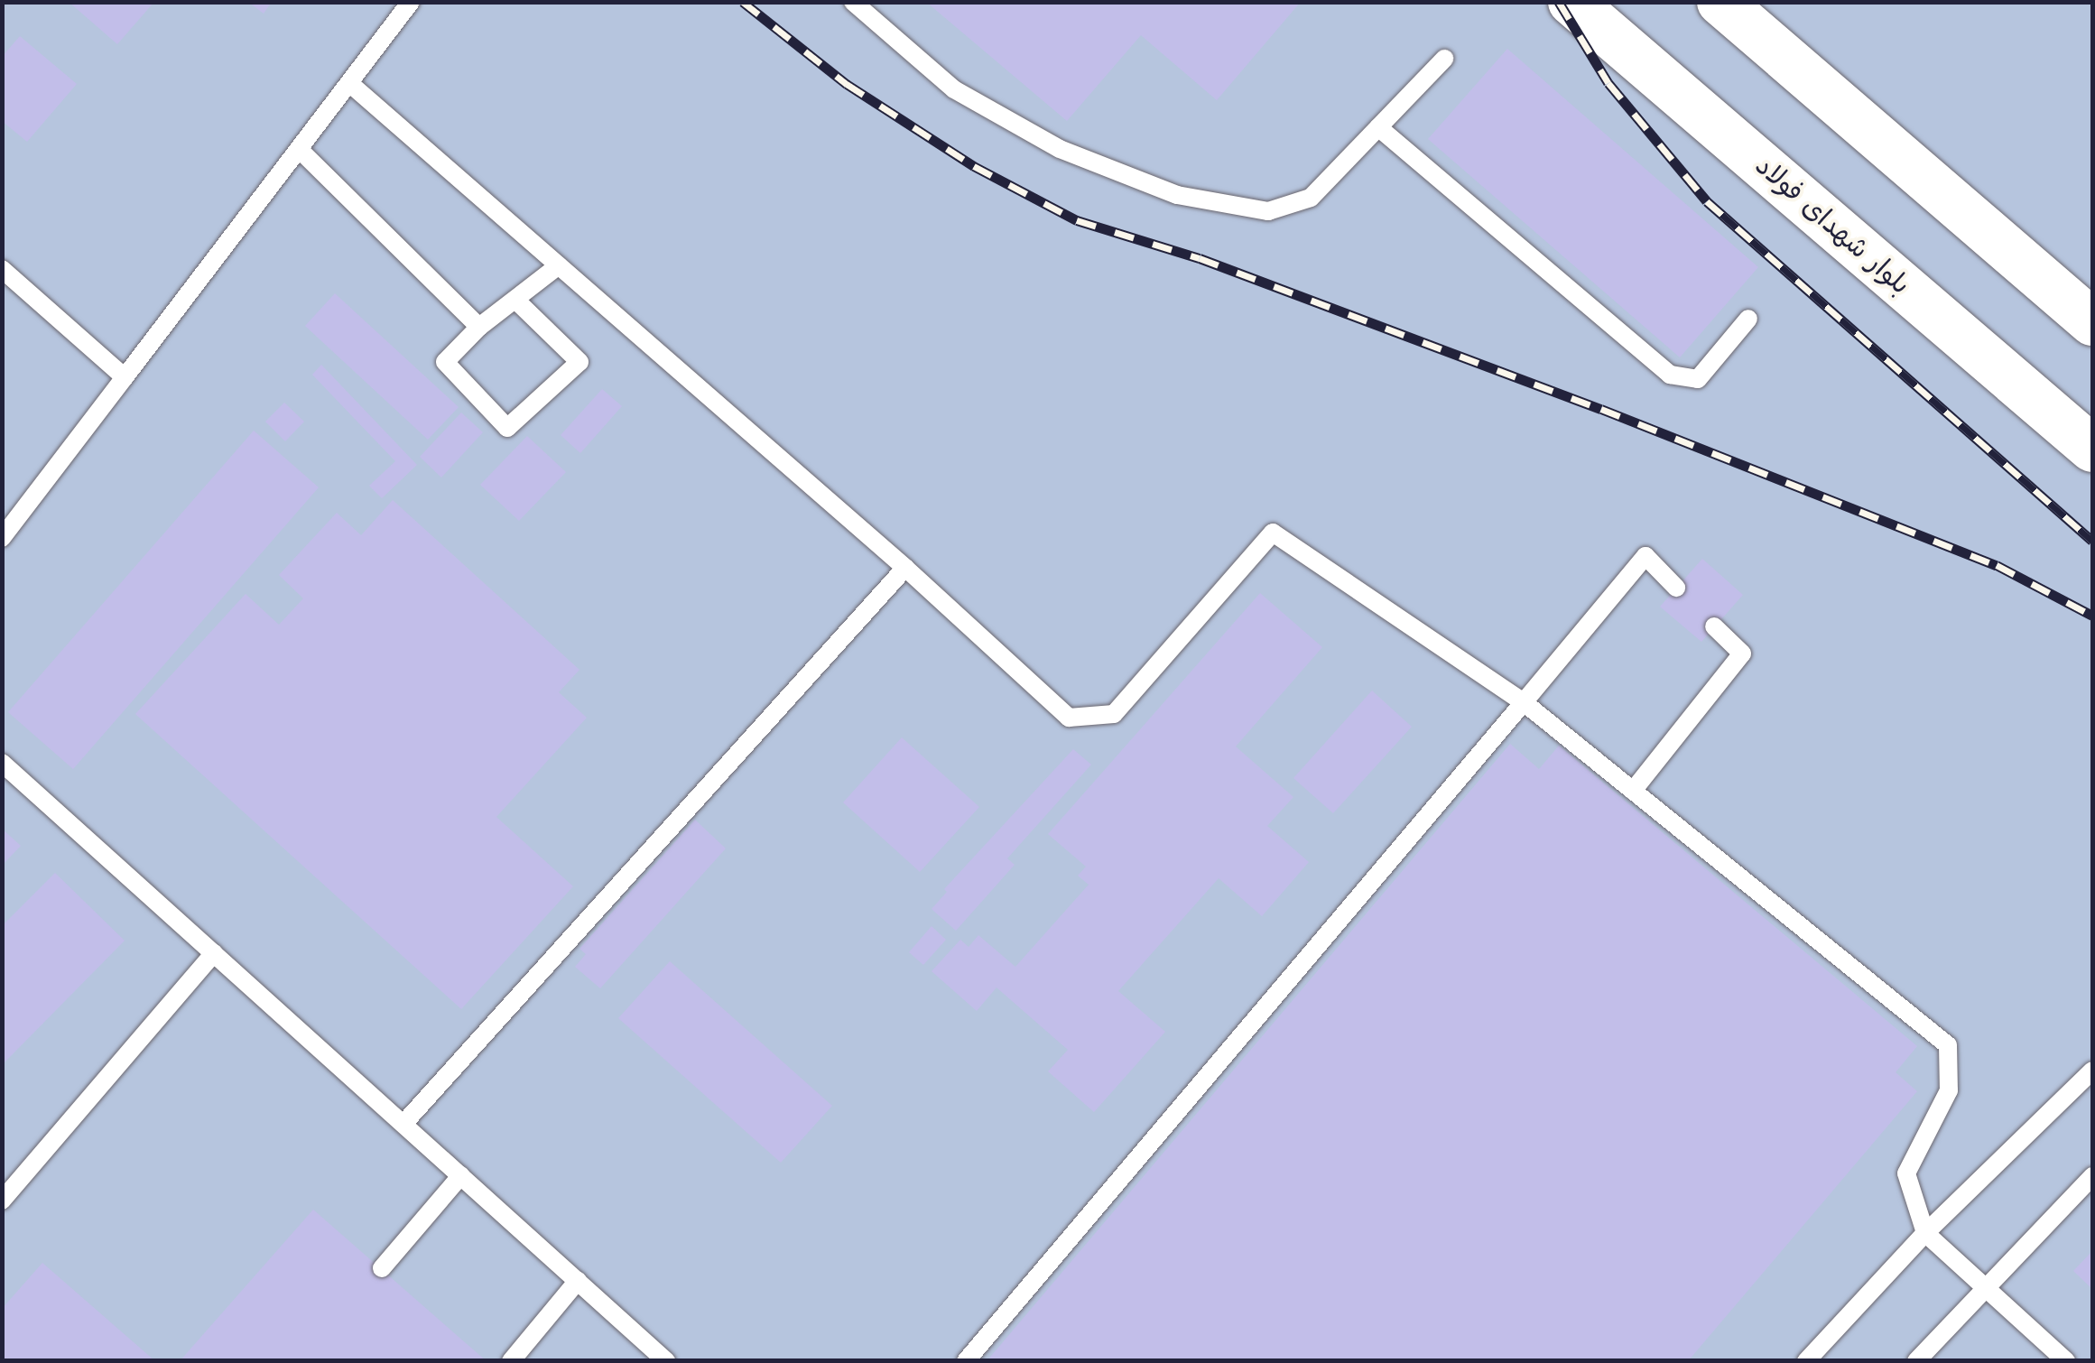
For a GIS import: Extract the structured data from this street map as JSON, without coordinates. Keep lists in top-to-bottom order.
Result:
{
  "streets": {
    "street": ["بلوار شهدای فولاد"]
  }
}
